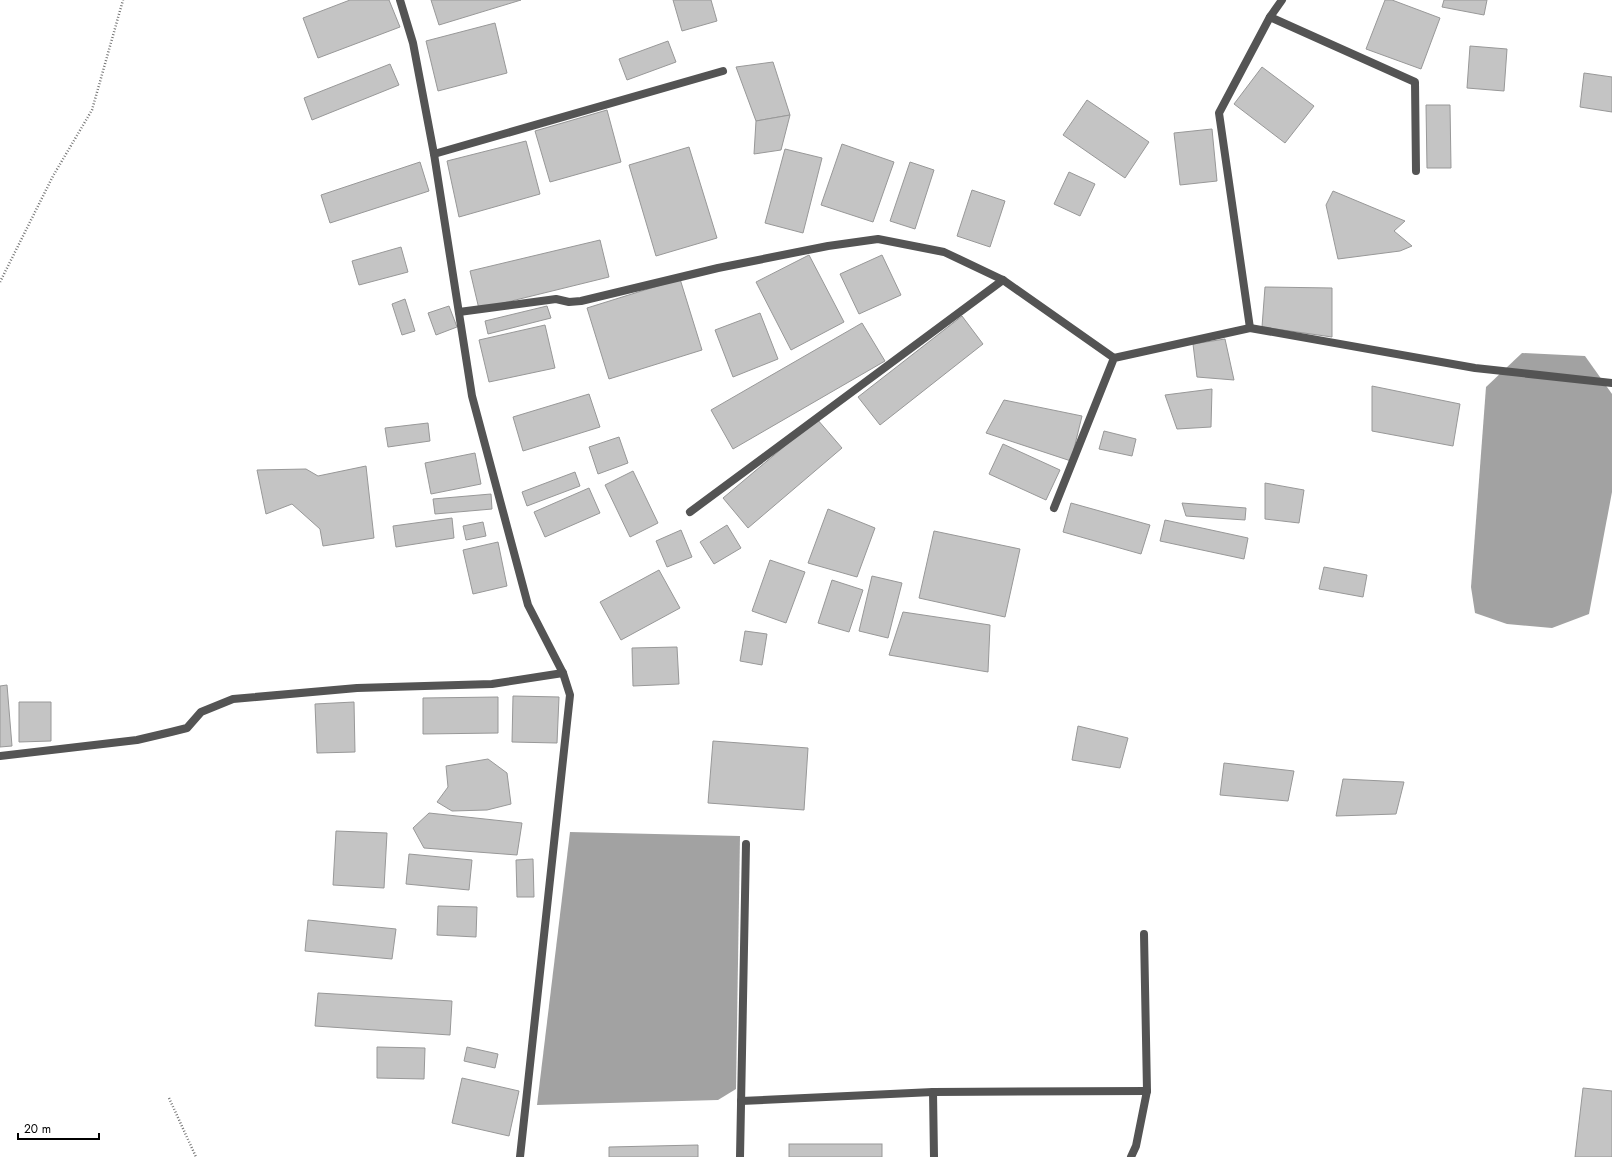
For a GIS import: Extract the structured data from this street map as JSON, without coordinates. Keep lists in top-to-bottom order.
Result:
{
  "scale_bar": "20 m"
}
